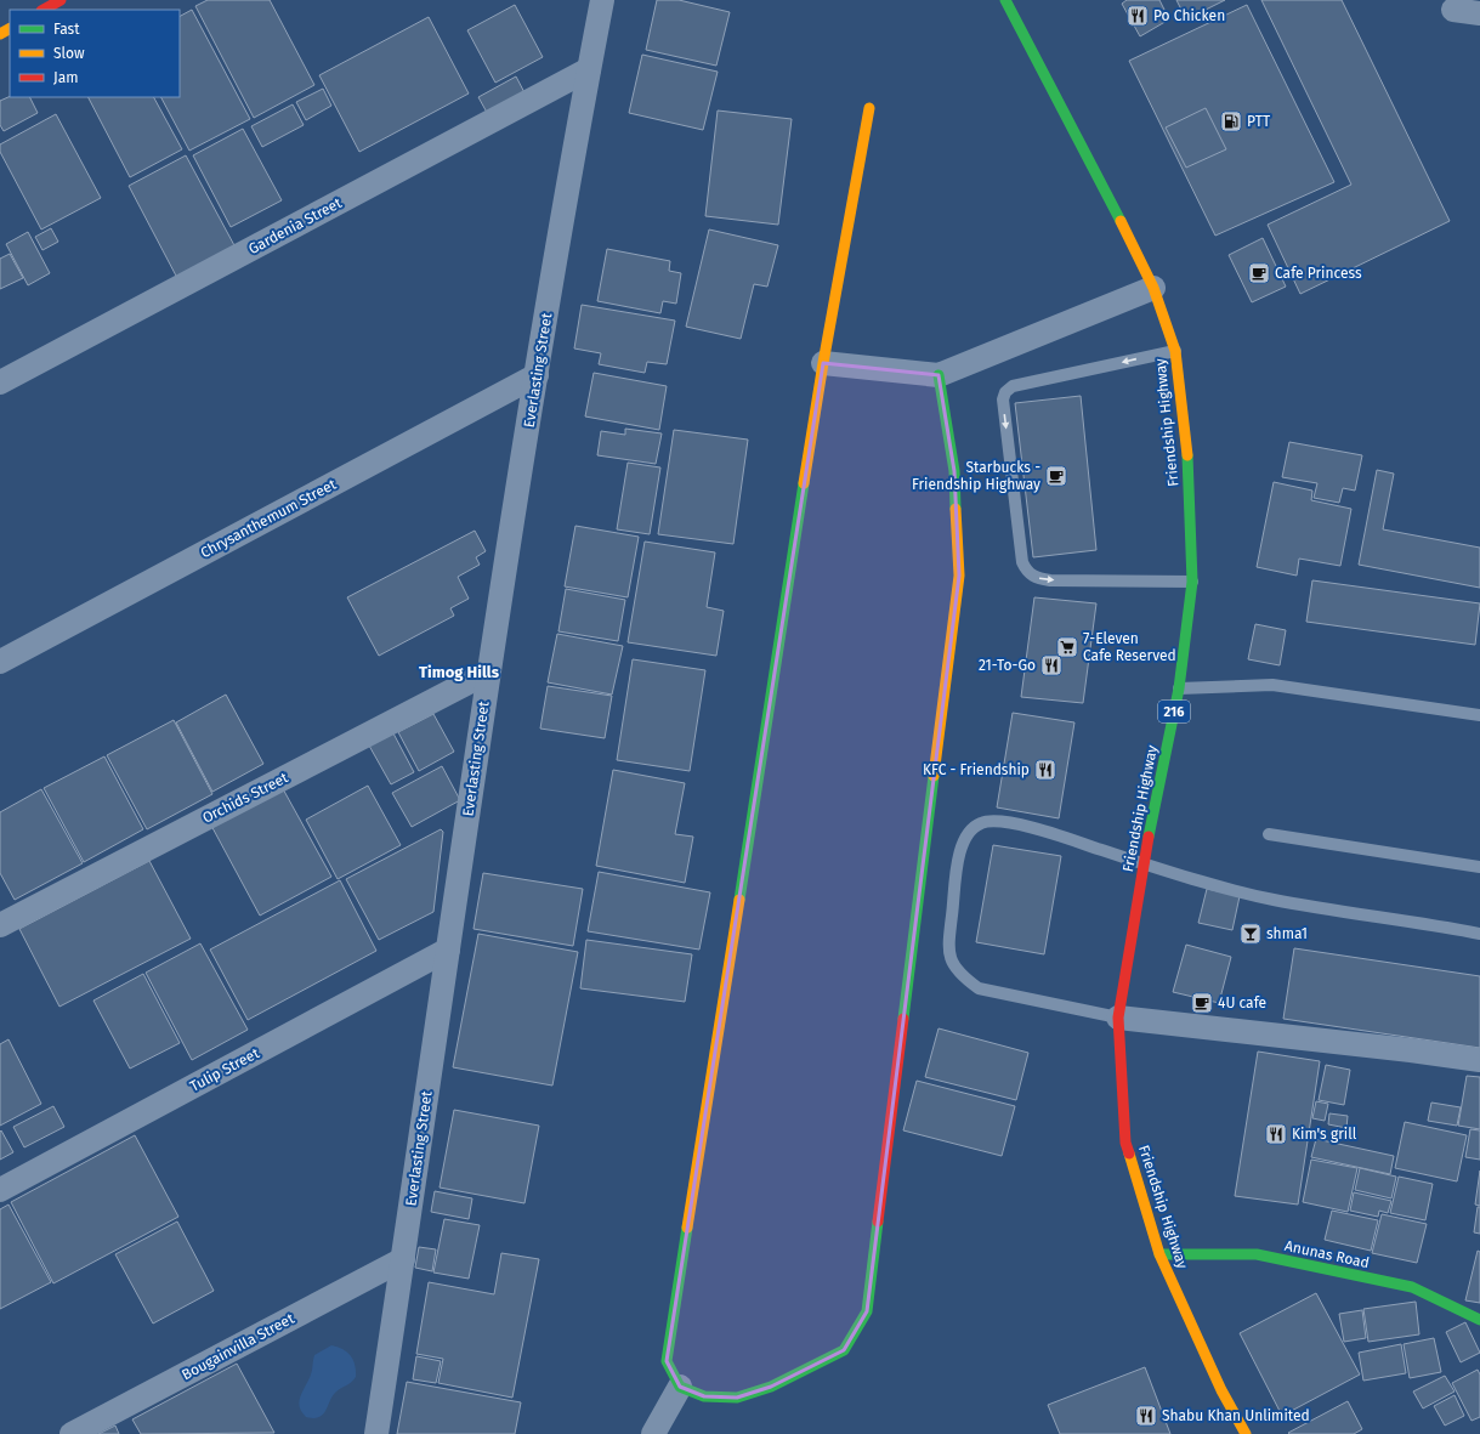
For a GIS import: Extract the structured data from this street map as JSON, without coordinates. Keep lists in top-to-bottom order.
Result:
{
  "streets": {
    "street": [
      "Gardenia Street",
      "Everlasting Street",
      "Friendship Highway",
      "Chrysanthemum Street",
      "216",
      "Orchids Street",
      "Tulip Street",
      "Anunas Road",
      "Bougainvilla Street"
    ]
  },
  "crossings": [
    ["Gardenia Street", "Everlasting Street"],
    ["Everlasting Street", "Chrysanthemum Street"],
    ["Everlasting Street", "Orchids Street"],
    ["Everlasting Street", "Tulip Street"],
    ["Everlasting Street", "Bougainvilla Street"],
    ["Friendship Highway", "Anunas Road"]
  ],
  "districts": ["Timog Hills"],
  "places": {
    "restaurant": [
      "Po Chicken",
      "21-To-Go",
      "KFC - Friendship",
      "Kim's grill",
      "Shabu Khan Unlimited"
    ],
    "fuel station": ["PTT"],
    "cafe": ["Cafe Princess", "Starbucks - Friendship Highway", "4U cafe"],
    "supermarket": ["7-Eleven Cafe Reserved"],
    "bar": ["shma1"]
  },
  "legend": ["Fast", "Slow", "Jam"]
}
